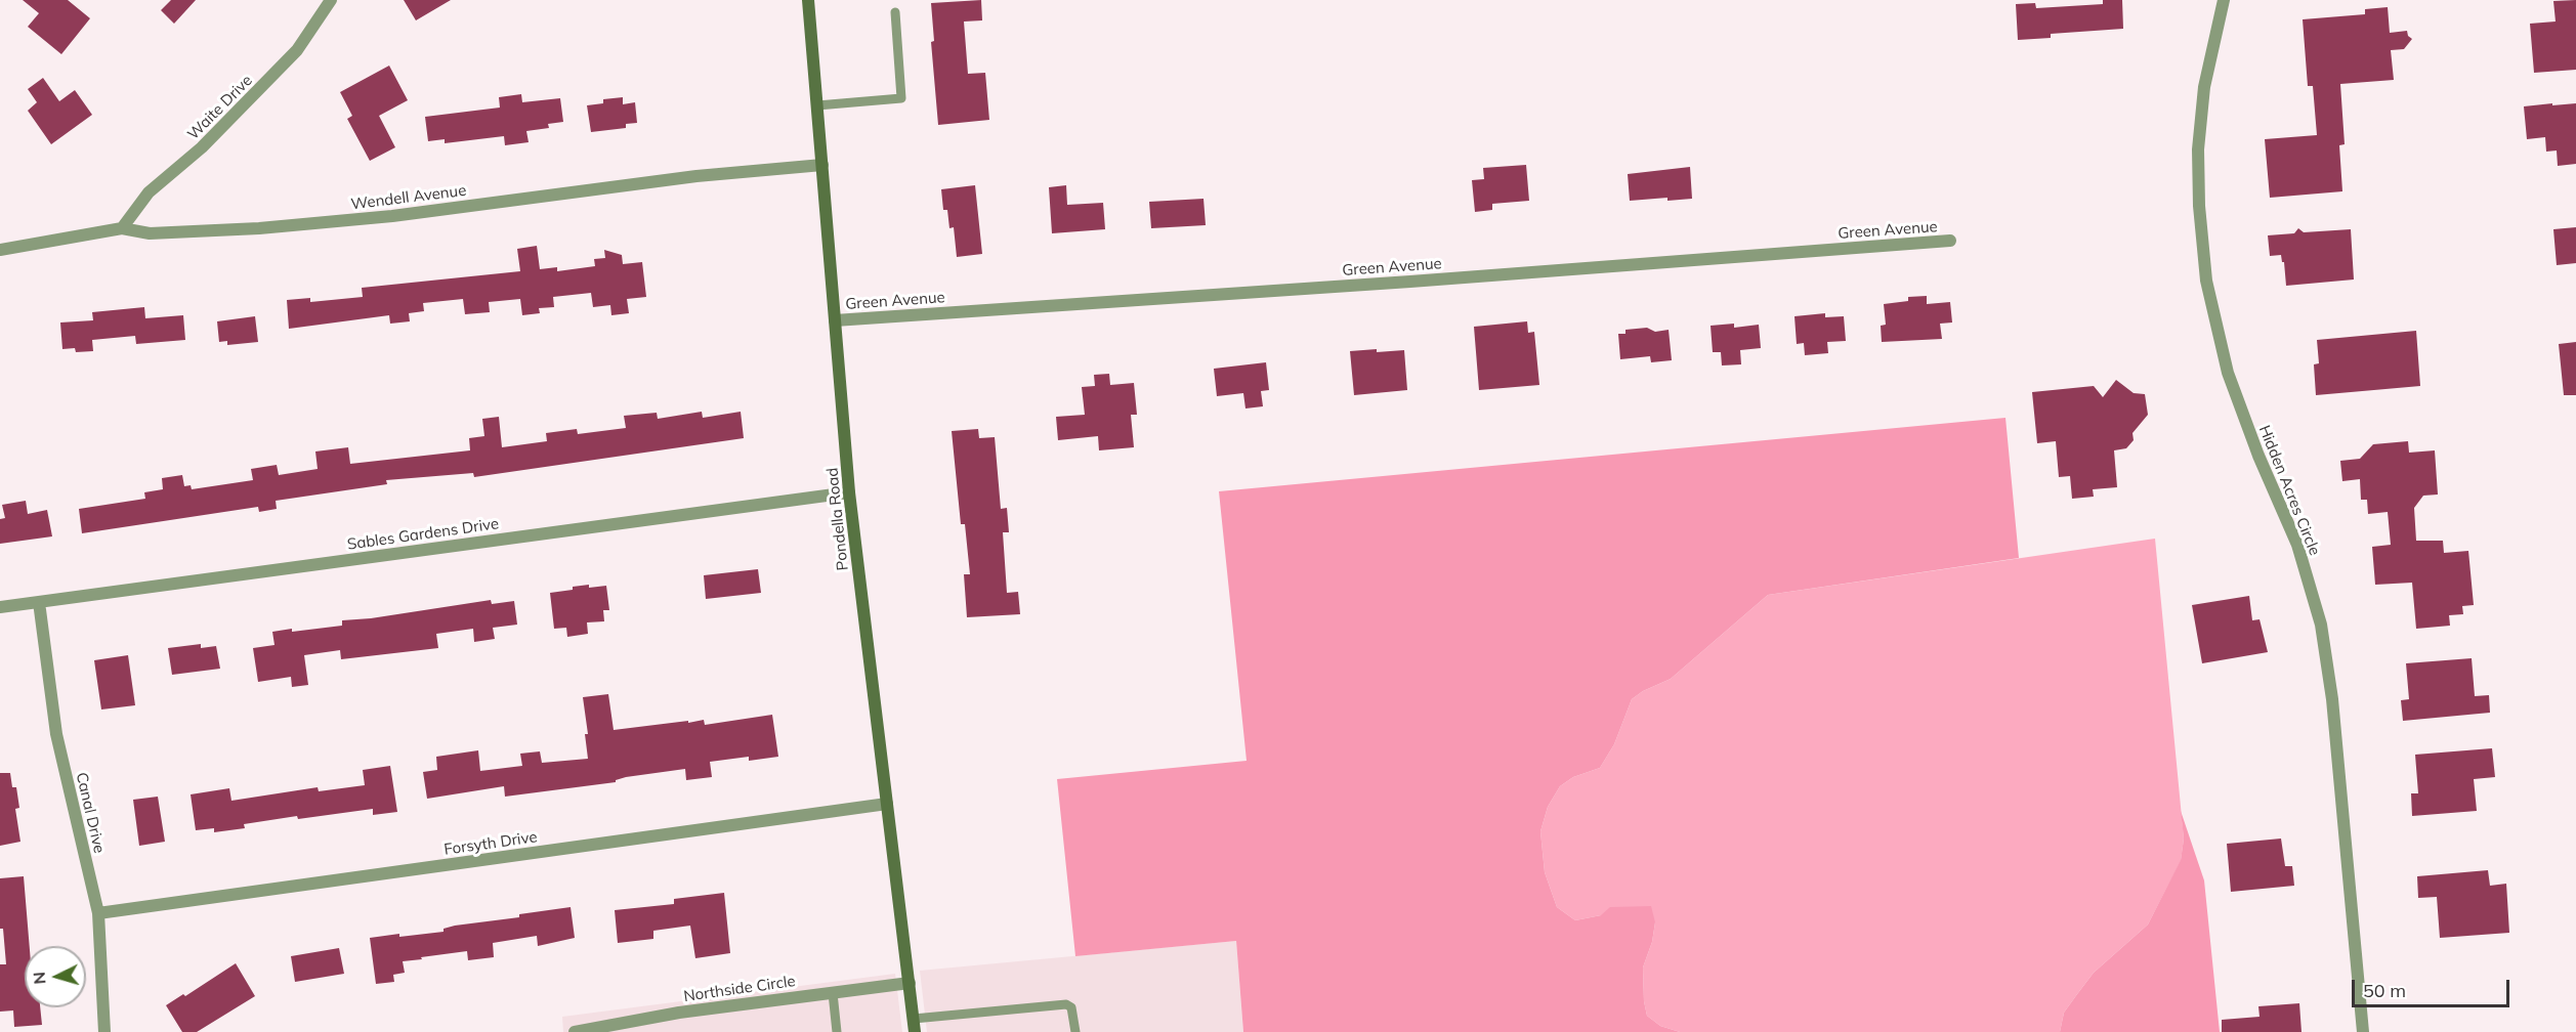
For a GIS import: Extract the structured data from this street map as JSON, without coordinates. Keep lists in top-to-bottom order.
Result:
{
  "streets": {
    "main road": ["Pondella Road"],
    "street": [
      "Waite Drive",
      "Wendell Avenue",
      "Green Avenue",
      "Hidden Acres Circle",
      "Sables Gardens Drive",
      "Canal Drive",
      "Forsyth Drive",
      "Northside Circle"
    ]
  },
  "crossings": [
    ["Waite Drive", "Wendell Avenue"],
    ["Wendell Avenue", "Pondella Road"],
    ["Green Avenue", "Pondella Road"],
    ["Pondella Road", "Sables Gardens Drive"],
    ["Pondella Road", "Forsyth Drive"],
    ["Pondella Road", "Northside Circle"],
    ["Sables Gardens Drive", "Canal Drive"],
    ["Canal Drive", "Forsyth Drive"]
  ],
  "scale_bar": "50 m",
  "north": "left"
}
